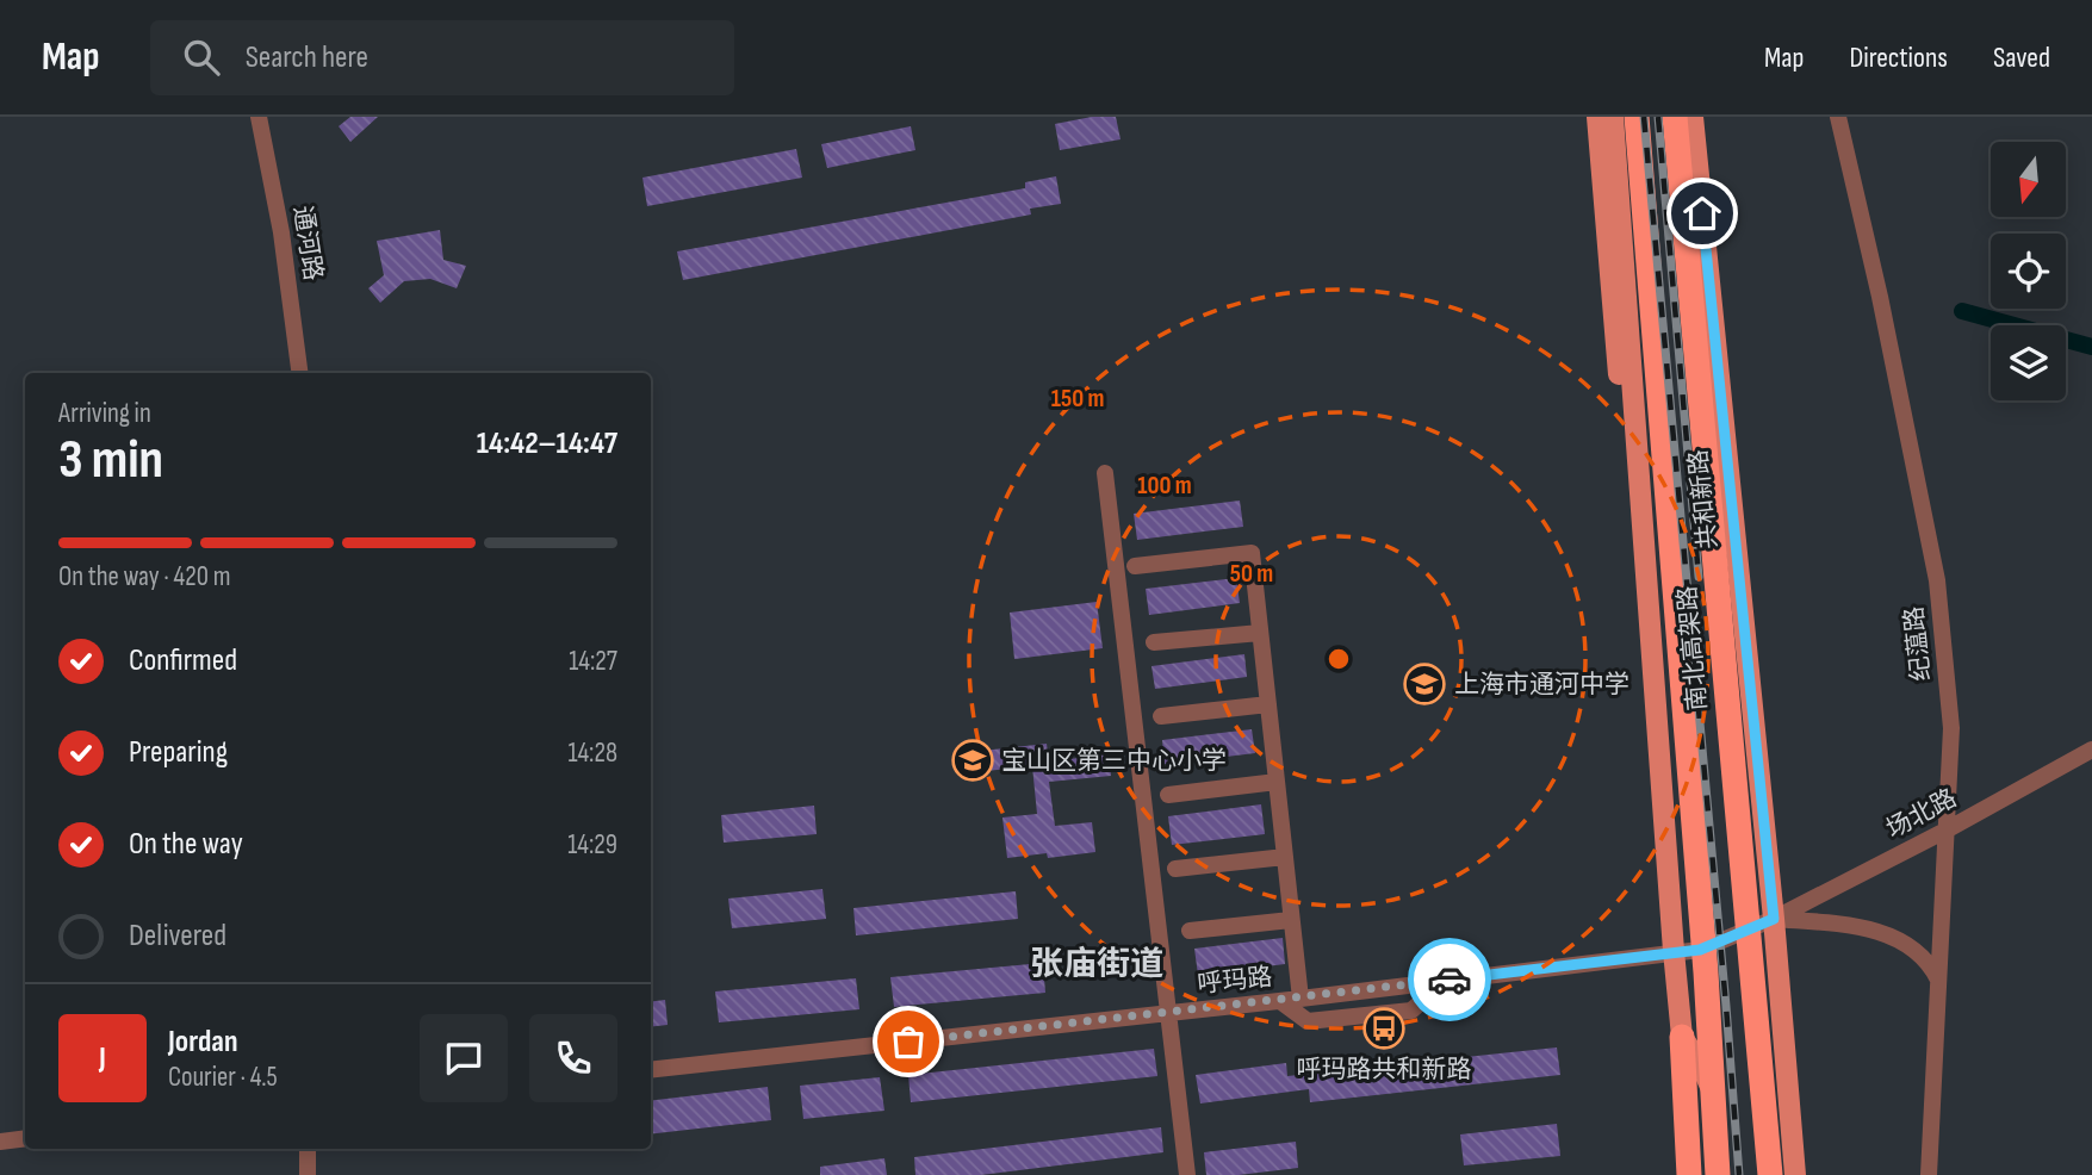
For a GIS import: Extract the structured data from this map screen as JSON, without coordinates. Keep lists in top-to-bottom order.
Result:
{
  "streets": {
    "highway": ["南北高架路"],
    "main road": ["共和新路"],
    "street": [
      "通河路",
      "纪蕰路",
      "场北路",
      "呼玛路"
    ]
  },
  "crossings": [
    ["共和新路", "场北路"],
    ["共和新路", "呼玛路"],
    ["纪蕰路", "场北路"],
    ["场北路", "呼玛路"]
  ],
  "districts": ["张庙街道"],
  "places": {
    "school or university": ["上海市通河中学", "宝山区第三中心小学"],
    "bus stop": ["呼玛路共和新路"]
  },
  "north": "bottom",
  "page": {
    "header": "Map",
    "search": "Search here",
    "nav": ["Map", "Directions", "Saved"],
    "heading": ["3 min", "Arriving in", "14:42–14:47"],
    "panel": ["Jordan", "Courier · 4.5"],
    "bar": "On the way · 420 m",
    "list": [
      ["Confirmed", "14:27"],
      ["Preparing", "14:28"],
      ["On the way", "14:29"],
      "Delivered"
    ],
    "round": "J"
  },
  "rings": ["150 m", "100 m", "50 m"]
}
